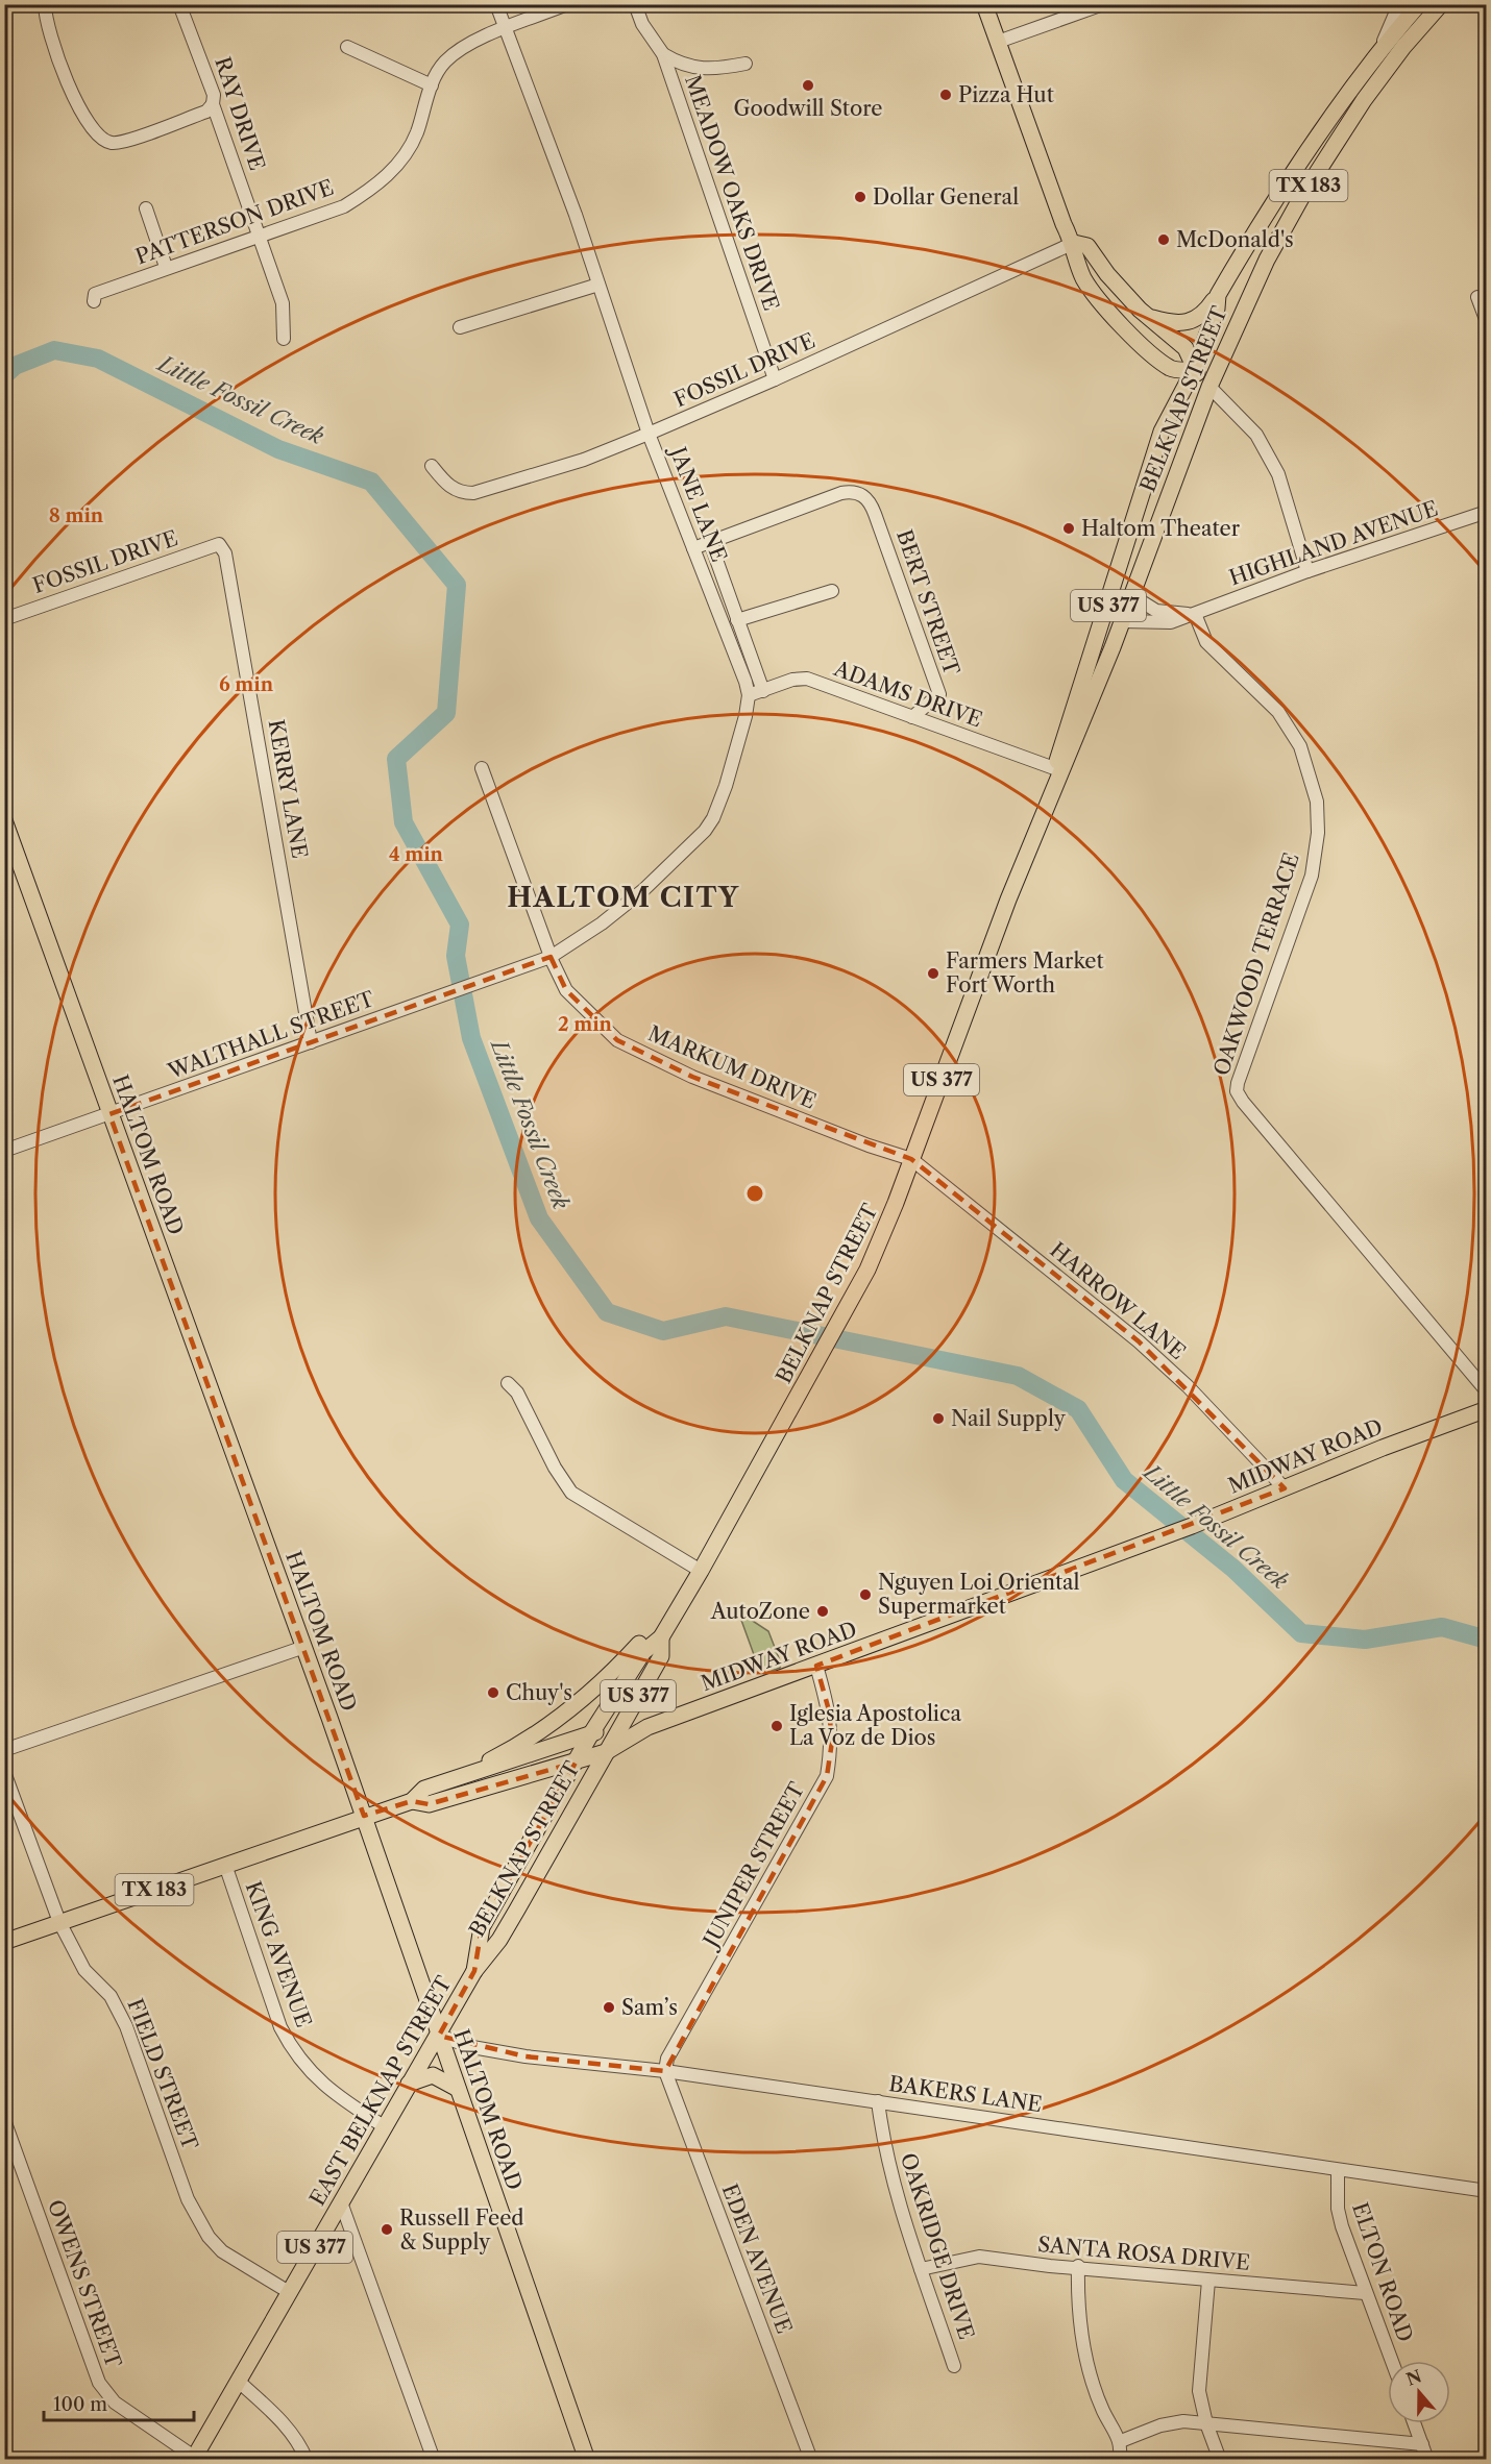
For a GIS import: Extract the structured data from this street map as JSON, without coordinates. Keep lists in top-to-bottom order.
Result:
{
  "streets": {
    "main road": [
      "TX 183",
      "BELKNAP STREET",
      "US 377",
      "HALTOM ROAD",
      "MIDWAY ROAD",
      "EAST BELKNAP STREET"
    ],
    "street": [
      "RAY DRIVE",
      "MEADOW OAKS DRIVE",
      "PATTERSON DRIVE",
      "FOSSIL DRIVE",
      "JANE LANE",
      "HIGHLAND AVENUE",
      "BERT STREET",
      "ADAMS DRIVE",
      "KERRY LANE",
      "OAKWOOD TERRACE",
      "WALTHALL STREET",
      "MARKUM DRIVE",
      "HARROW LANE",
      "JUNIPER STREET",
      "KING AVENUE",
      "FIELD STREET",
      "BAKERS LANE",
      "OAKRIDGE DRIVE",
      "SANTA ROSA DRIVE",
      "EDEN AVENUE",
      "ELTON ROAD",
      "OWENS STREET"
    ]
  },
  "crossings": [
    ["RAY DRIVE", "PATTERSON DRIVE"],
    ["TX 183", "BELKNAP STREET"],
    ["TX 183", "HALTOM ROAD"],
    ["TX 183", "MIDWAY ROAD"],
    ["TX 183", "KING AVENUE"],
    ["TX 183", "FIELD STREET"],
    ["MEADOW OAKS DRIVE", "FOSSIL DRIVE"],
    ["PATTERSON DRIVE", "JANE LANE"],
    ["FOSSIL DRIVE", "JANE LANE"],
    ["FOSSIL DRIVE", "KERRY LANE"],
    ["BELKNAP STREET", "ADAMS DRIVE"],
    ["BELKNAP STREET", "MARKUM DRIVE"],
    ["BELKNAP STREET", "HARROW LANE"],
    ["BELKNAP STREET", "MIDWAY ROAD"],
    ["BELKNAP STREET", "EAST BELKNAP STREET"],
    ["JANE LANE", "BERT STREET"],
    ["JANE LANE", "ADAMS DRIVE"],
    ["JANE LANE", "WALTHALL STREET"],
    ["JANE LANE", "MARKUM DRIVE"],
    ["HIGHLAND AVENUE", "OAKWOOD TERRACE"],
    ["BERT STREET", "ADAMS DRIVE"],
    ["KERRY LANE", "WALTHALL STREET"],
    ["WALTHALL STREET", "MARKUM DRIVE"],
    ["WALTHALL STREET", "HALTOM ROAD"],
    ["MARKUM DRIVE", "HARROW LANE"],
    ["HALTOM ROAD", "EAST BELKNAP STREET"],
    ["HALTOM ROAD", "BAKERS LANE"],
    ["HARROW LANE", "MIDWAY ROAD"],
    ["MIDWAY ROAD", "JUNIPER STREET"],
    ["JUNIPER STREET", "BAKERS LANE"],
    ["JUNIPER STREET", "EDEN AVENUE"],
    ["KING AVENUE", "EAST BELKNAP STREET"],
    ["FIELD STREET", "EAST BELKNAP STREET"],
    ["EAST BELKNAP STREET", "BAKERS LANE"],
    ["EAST BELKNAP STREET", "OWENS STREET"],
    ["BAKERS LANE", "OAKRIDGE DRIVE"],
    ["BAKERS LANE", "EDEN AVENUE"],
    ["BAKERS LANE", "ELTON ROAD"],
    ["OAKRIDGE DRIVE", "SANTA ROSA DRIVE"],
    ["SANTA ROSA DRIVE", "ELTON ROAD"]
  ],
  "districts": ["HALTOM CITY"],
  "water": ["Little Fossil Creek"],
  "places": [
    "Goodwill Store",
    "Pizza Hut",
    "Dollar General",
    "McDonald's",
    "Haltom Theater",
    "Farmers Market Fort Worth",
    "Nail Supply",
    "Nguyen Loi Oriental Supermarket",
    "AutoZone",
    "Chuy's",
    "Iglesia Apostolica La Voz de Dios",
    "Sam’s",
    "Russell Feed & Supply"
  ],
  "scale_bar": "100 m",
  "north": "top",
  "rings": [
    "8 min",
    "6 min",
    "4 min",
    "2 min"
  ]
}
